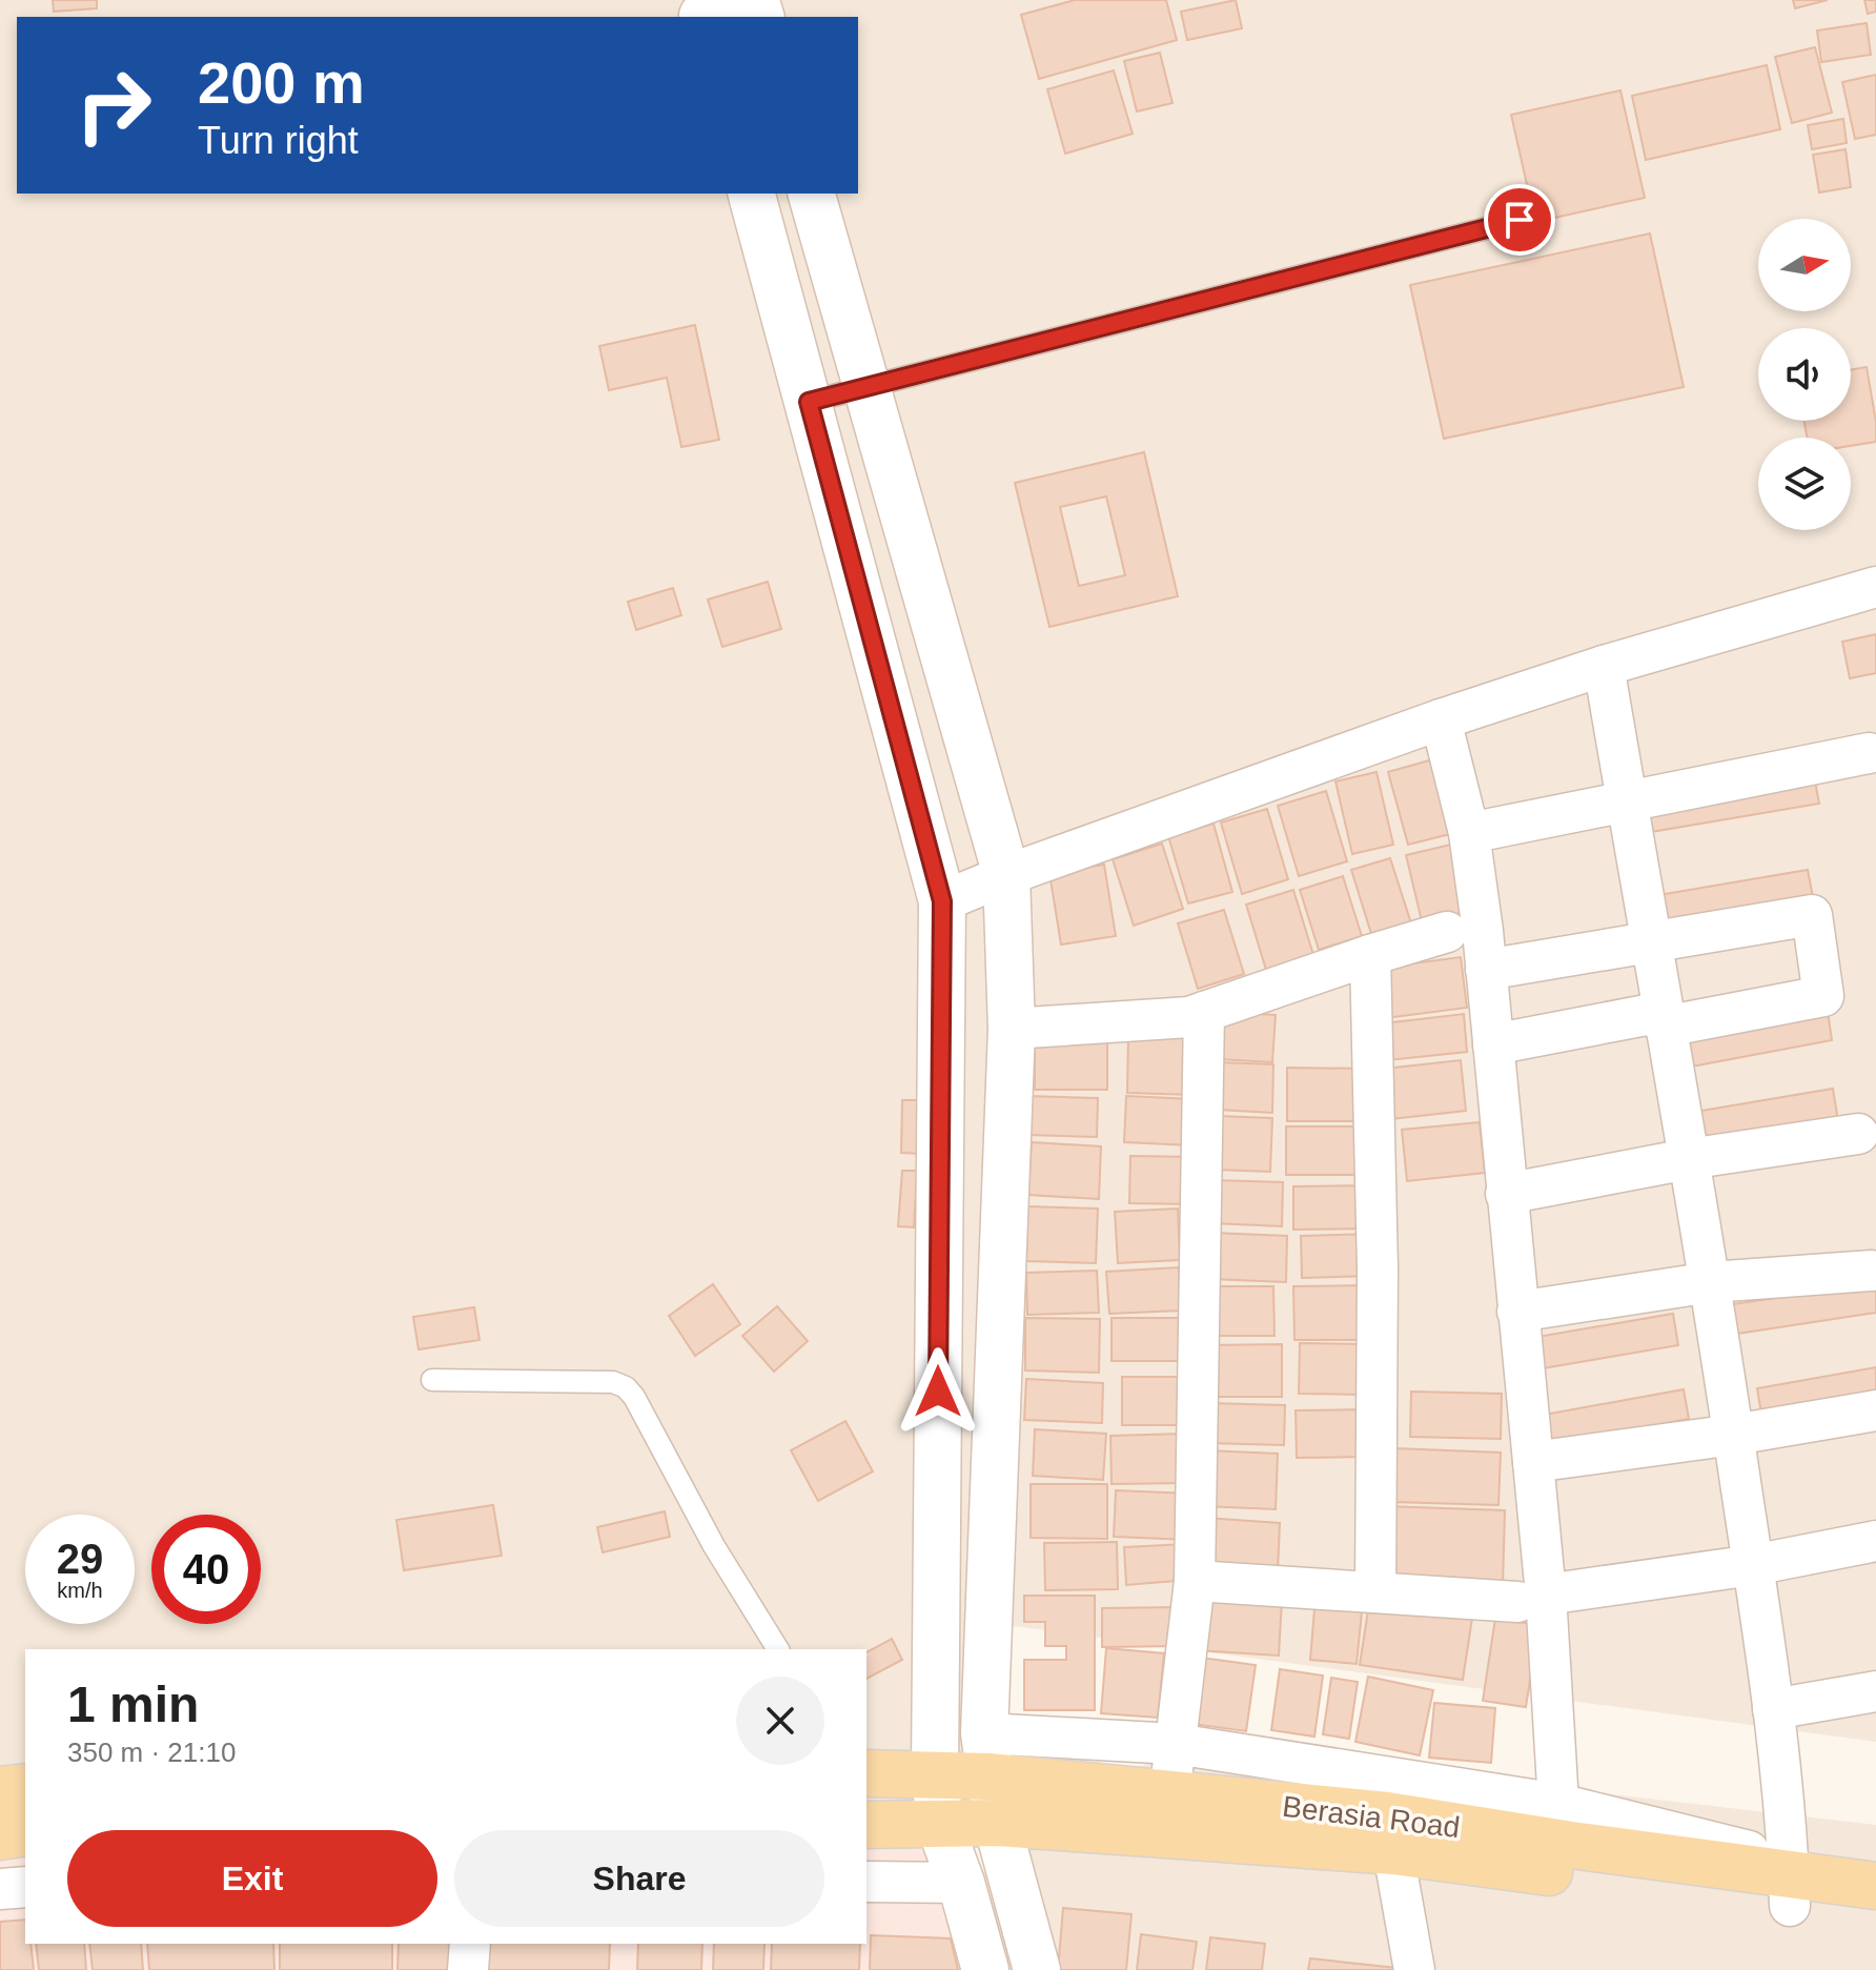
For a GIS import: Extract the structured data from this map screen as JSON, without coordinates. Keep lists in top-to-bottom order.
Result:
{
  "streets": {
    "main road": ["Berasia Road"]
  },
  "north": "right",
  "page": {
    "turn": ["200 m", "Turn right"],
    "speed": "29 km/h",
    "limit": "40",
    "heading": ["1 min", "350 m · 21:10"],
    "buttons": ["Exit", "Share"]
  }
}
